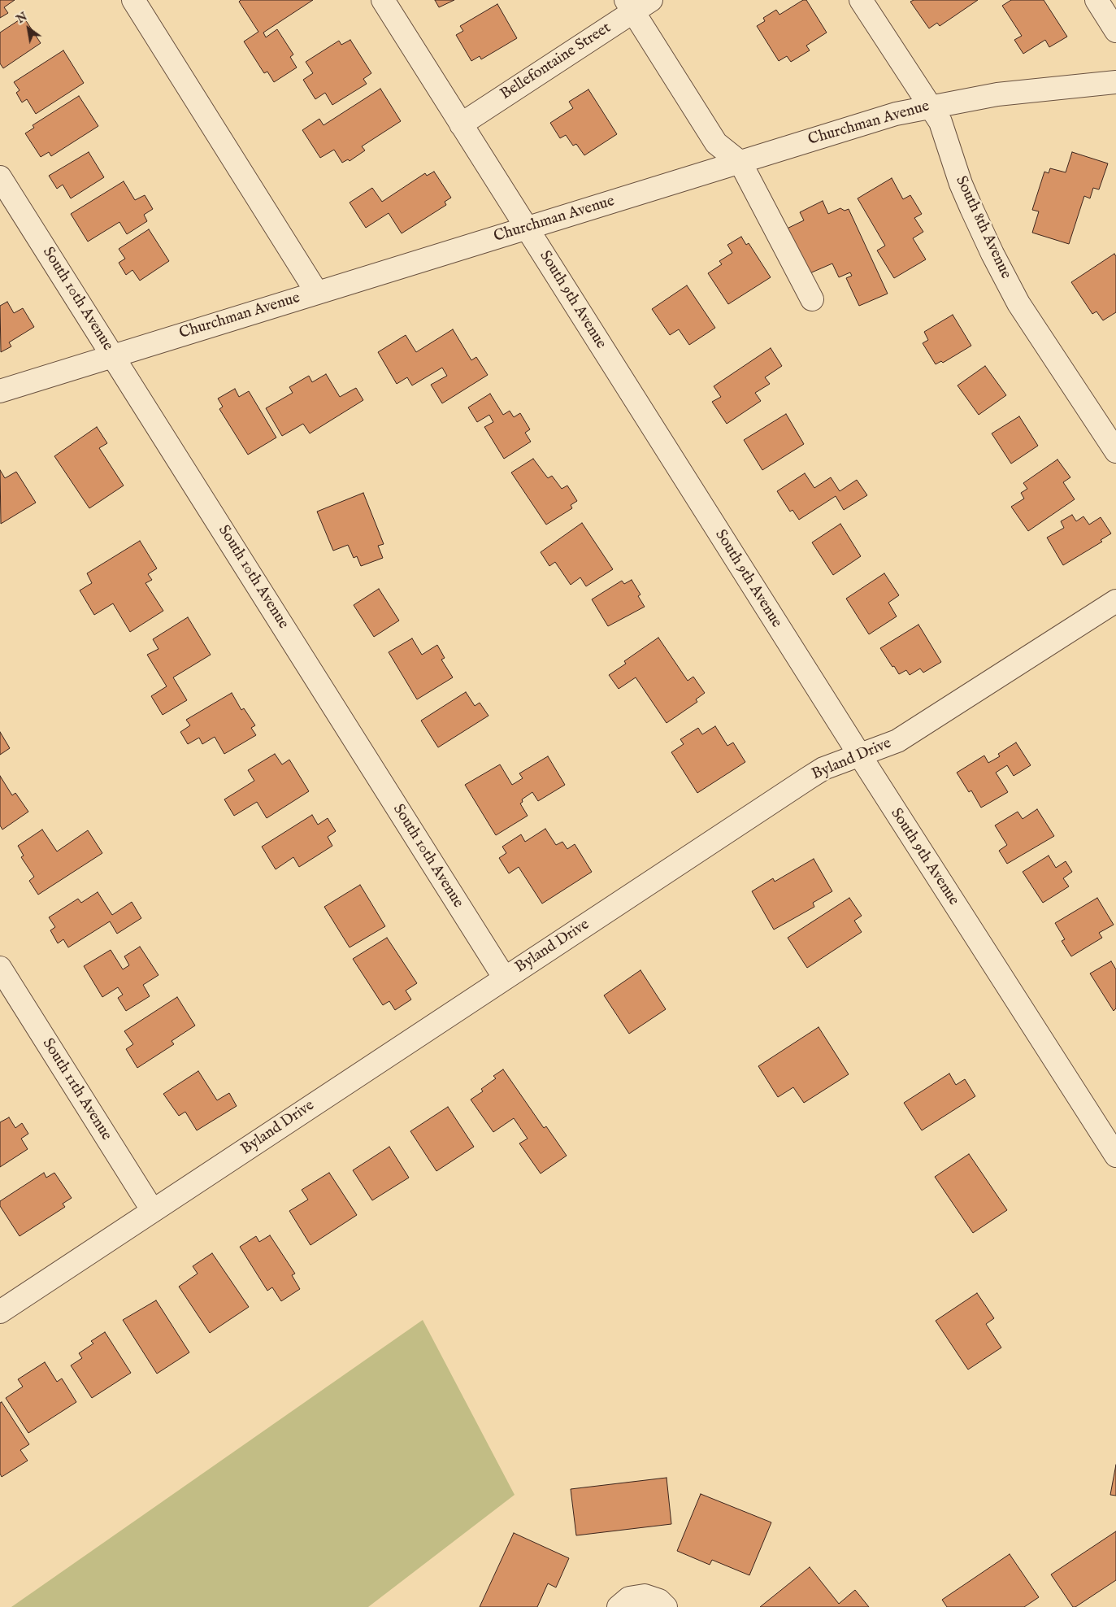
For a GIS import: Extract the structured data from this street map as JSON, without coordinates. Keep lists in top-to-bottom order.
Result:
{
  "streets": {
    "street": [
      "Bellefontaine Street",
      "Churchman Avenue",
      "South 8th Avenue",
      "South 10th Avenue",
      "South 9th Avenue",
      "Byland Drive",
      "South 11th Avenue"
    ]
  },
  "crossings": [
    ["Bellefontaine Street", "South 9th Avenue"],
    ["Churchman Avenue", "South 8th Avenue"],
    ["Churchman Avenue", "South 10th Avenue"],
    ["Churchman Avenue", "South 9th Avenue"],
    ["South 10th Avenue", "Byland Drive"],
    ["South 9th Avenue", "Byland Drive"],
    ["Byland Drive", "South 11th Avenue"]
  ],
  "north": "top left"
}
